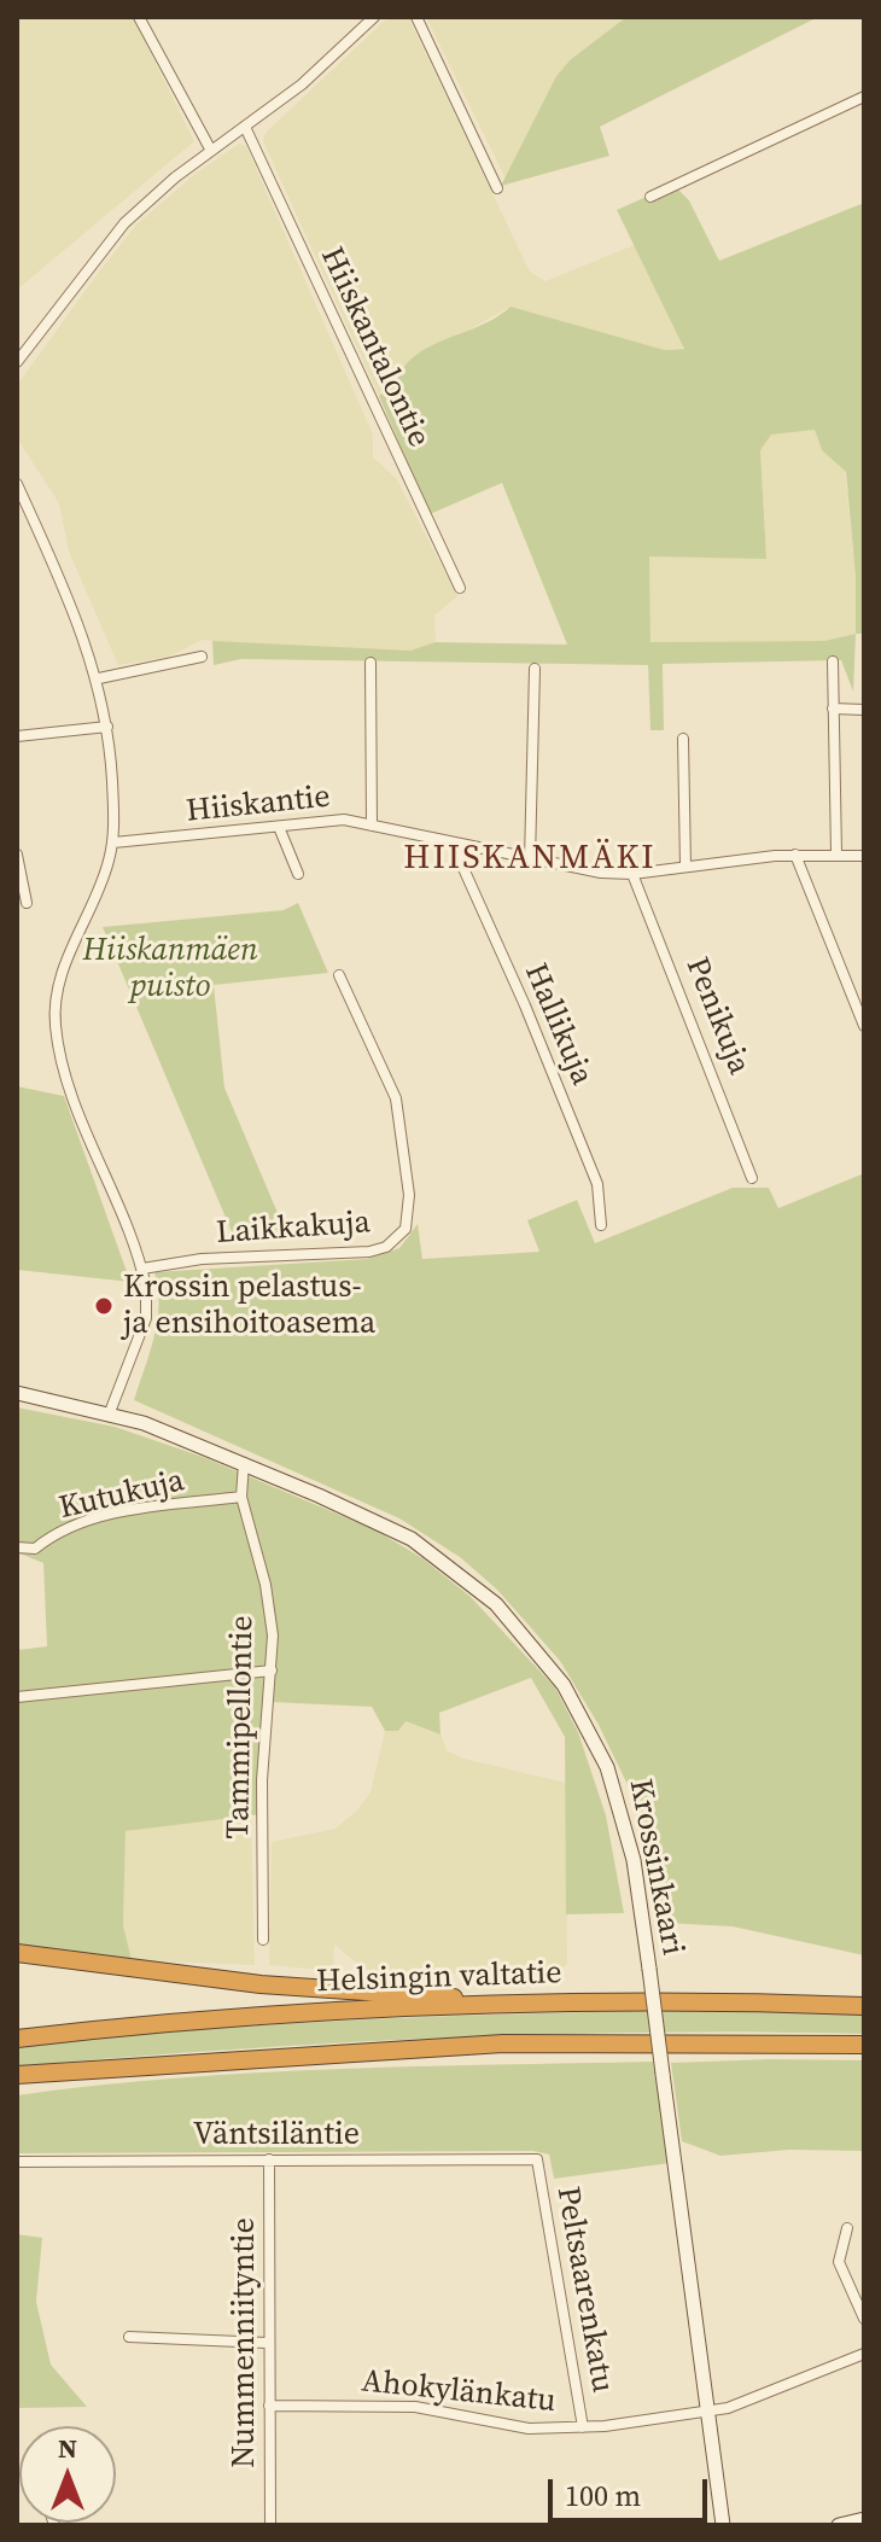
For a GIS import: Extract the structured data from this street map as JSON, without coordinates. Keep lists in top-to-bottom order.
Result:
{
  "streets": {
    "highway": ["Helsingin valtatie"],
    "street": [
      "Hiiskantalontie",
      "Hiiskantie",
      "Penikuja",
      "Hallikuja",
      "Laikkakuja",
      "Kutukuja",
      "Tammipellontie",
      "Krossinkaari",
      "Väntsiläntie",
      "Peltsaarenkatu",
      "Nummenniityntie",
      "Ahokylänkatu"
    ]
  },
  "crossings": [
    ["Hiiskantie", "Penikuja"],
    ["Hiiskantie", "Hallikuja"],
    ["Kutukuja", "Tammipellontie"],
    ["Tammipellontie", "Krossinkaari"],
    ["Krossinkaari", "Ahokylänkatu"],
    ["Väntsiläntie", "Peltsaarenkatu"],
    ["Väntsiläntie", "Nummenniityntie"],
    ["Peltsaarenkatu", "Ahokylänkatu"],
    ["Nummenniityntie", "Ahokylänkatu"]
  ],
  "districts": ["HIISKANMÄKI"],
  "parks": ["Hiiskanmäen puisto"],
  "places": ["Krossin pelastus- ja ensihoitoasema"],
  "scale_bar": "100 m",
  "north": "top"
}
